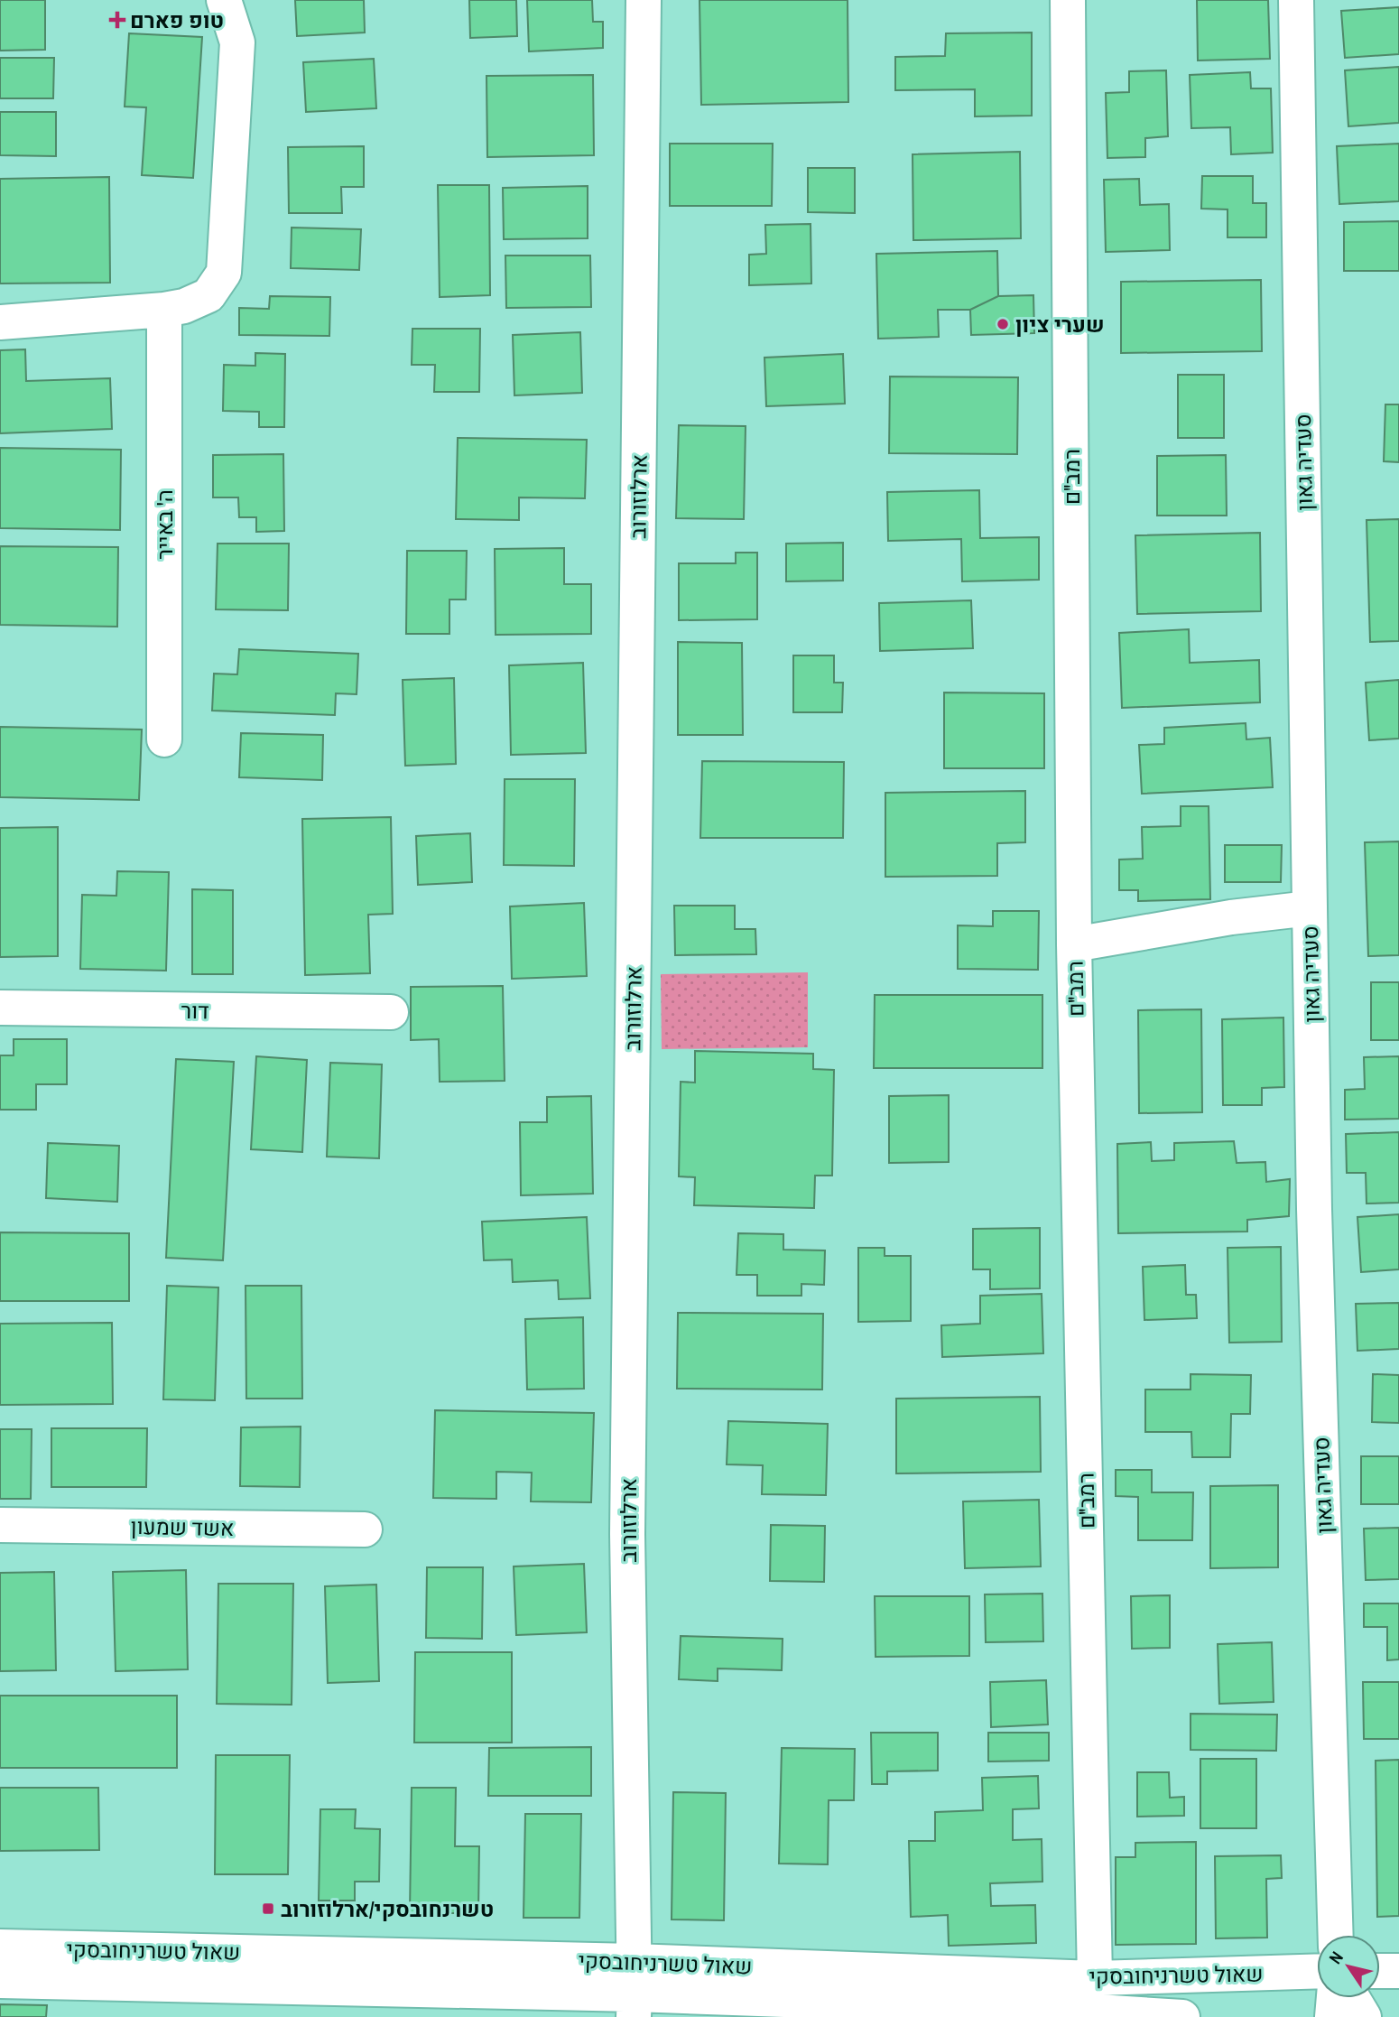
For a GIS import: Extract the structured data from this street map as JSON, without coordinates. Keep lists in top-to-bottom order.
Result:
{
  "streets": {
    "street": [
      "סעדיה גאון",
      "רמב\"ם",
      "ארלוזורוב",
      "ה' באייר",
      "דור",
      "אשד שמעון",
      "שאול טשרניחובסקי"
    ]
  },
  "crossings": [
    ["רמב\"ם", "שאול טשרניחובסקי"],
    ["ארלוזורוב", "שאול טשרניחובסקי"]
  ],
  "places": {
    "health": ["טופ פארם"],
    "other": ["שערי ציון"],
    "transit": ["טשרנחובסקי/ארלוזורוב"]
  },
  "north": "top left"
}
